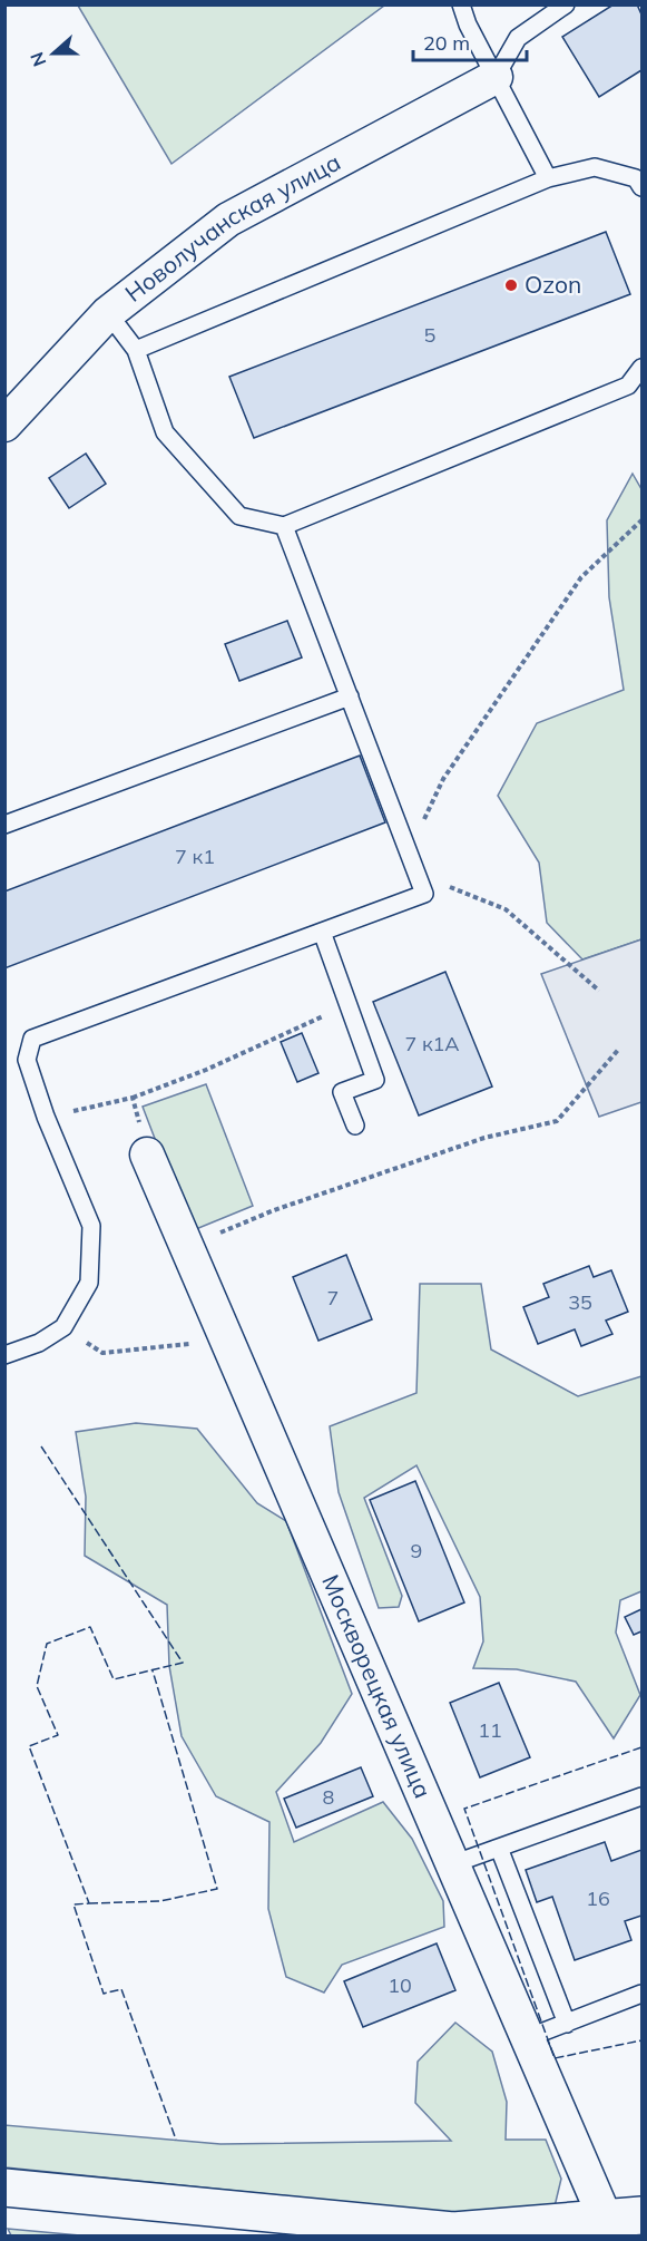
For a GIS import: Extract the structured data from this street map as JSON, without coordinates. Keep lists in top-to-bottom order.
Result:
{
  "streets": {
    "street": ["Новолучанская улица", "Москворецкая улица"]
  },
  "places": ["Ozon"],
  "house_numbers": [
    "5",
    "7 к1",
    "7 к1А",
    "7",
    "35",
    "9",
    "11",
    "8",
    "16",
    "10"
  ],
  "scale_bar": "20 m",
  "north": "left"
}
